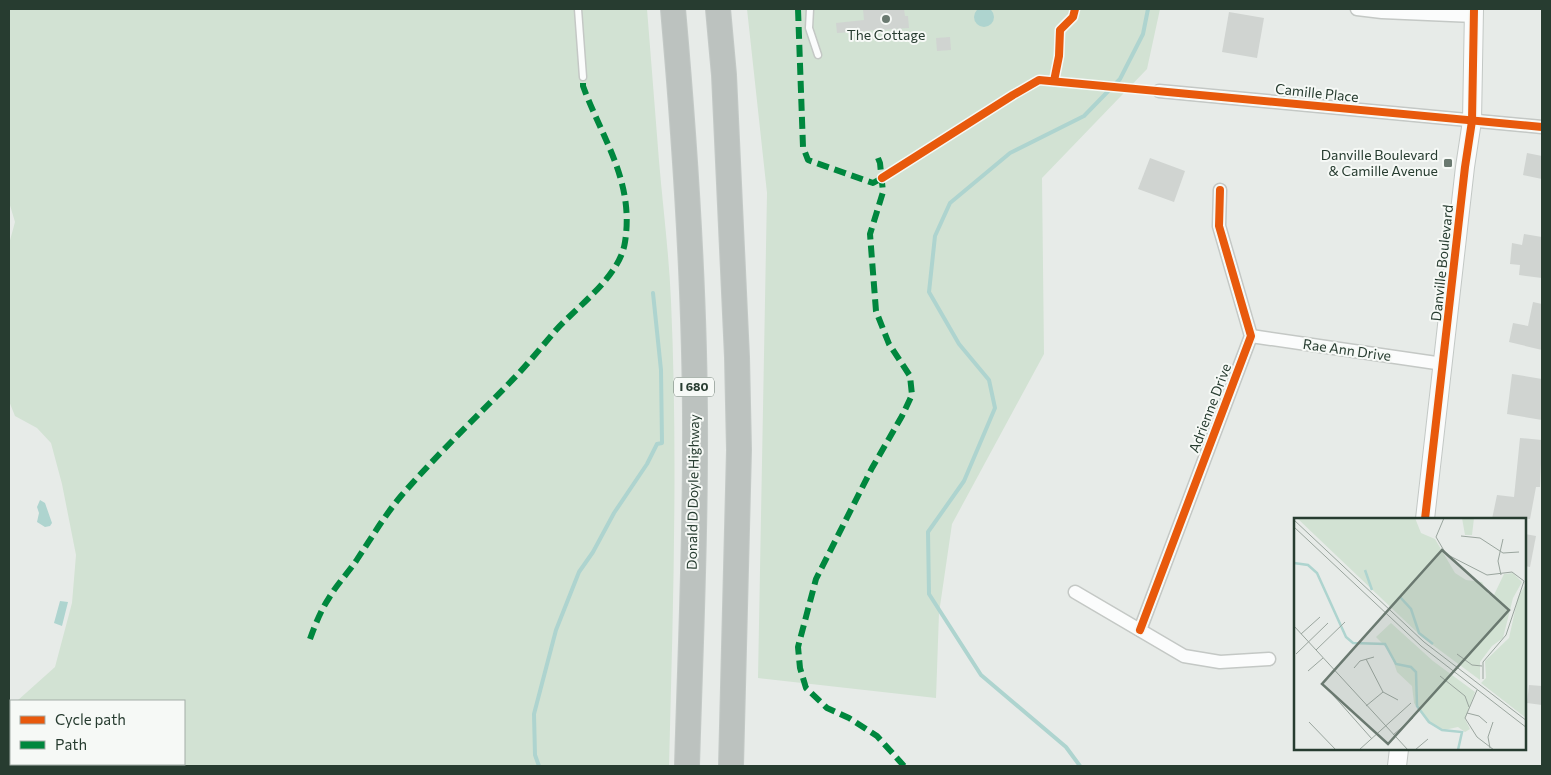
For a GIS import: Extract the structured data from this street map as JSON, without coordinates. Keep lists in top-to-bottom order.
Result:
{
  "streets": {
    "highway": ["I 680", "Donald D Doyle Highway"],
    "main road": ["Danville Boulevard"],
    "street": ["Camille Place", "Rae Ann Drive", "Adrienne Drive"]
  },
  "crossings": [
    ["Camille Place", "Danville Boulevard"],
    ["Danville Boulevard", "Rae Ann Drive"],
    ["Rae Ann Drive", "Adrienne Drive"]
  ],
  "places": {
    "other": ["The Cottage"],
    "transit": ["Danville Boulevard & Camille Avenue"]
  },
  "legend": ["Cycle path", "Path"]
}
